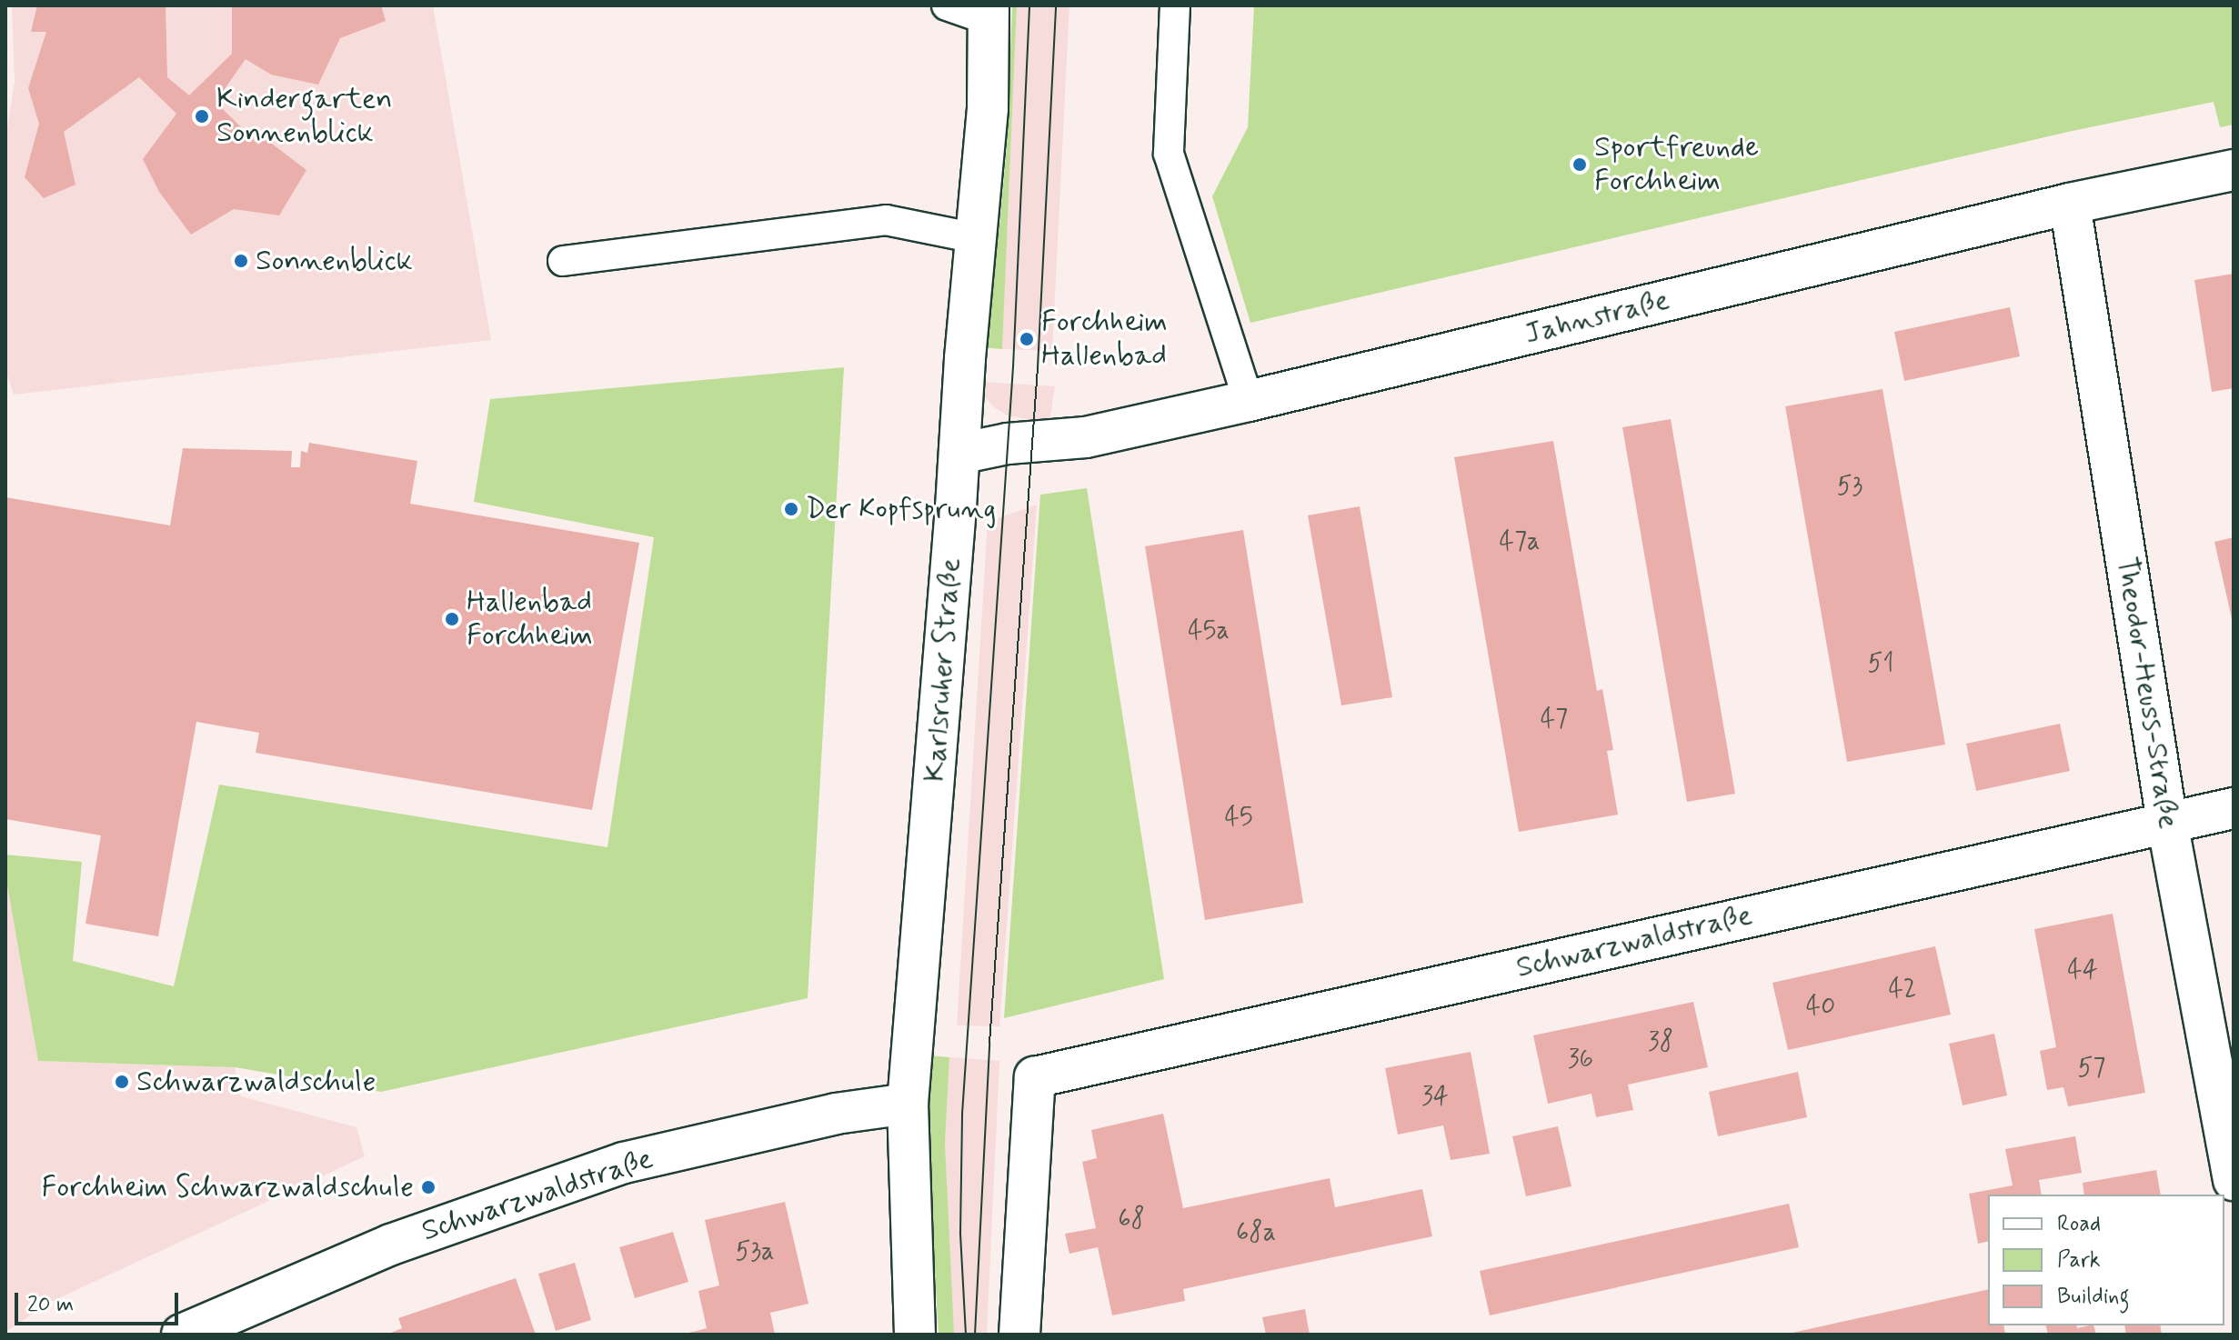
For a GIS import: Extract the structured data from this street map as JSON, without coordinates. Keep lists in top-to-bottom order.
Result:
{
  "streets": {
    "street": [
      "Jahnstraße",
      "Karlsruher Straße",
      "Theodor-Heuss-Straße",
      "Schwarzwaldstraße"
    ]
  },
  "crossings": [
    ["Jahnstraße", "Karlsruher Straße"],
    ["Jahnstraße", "Theodor-Heuss-Straße"],
    ["Karlsruher Straße", "Schwarzwaldstraße"],
    ["Theodor-Heuss-Straße", "Schwarzwaldstraße"]
  ],
  "places": [
    "Kindergarten Sonnenblick",
    "Sportfreunde Forchheim",
    "Sonnenblick",
    "Forchheim Hallenbad",
    "Der Kopfsprung",
    "Hallenbad Forchheim",
    "Schwarzwaldschule",
    "Forchheim Schwarzwaldschule"
  ],
  "house_numbers": [
    "53",
    "47a",
    "45a",
    "51",
    "47",
    "45",
    "44",
    "42",
    "40",
    "38",
    "36",
    "57",
    "34",
    "68",
    "68a",
    "53a"
  ],
  "legend": ["Road", "Park", "Building"],
  "scale_bar": "20 m"
}
